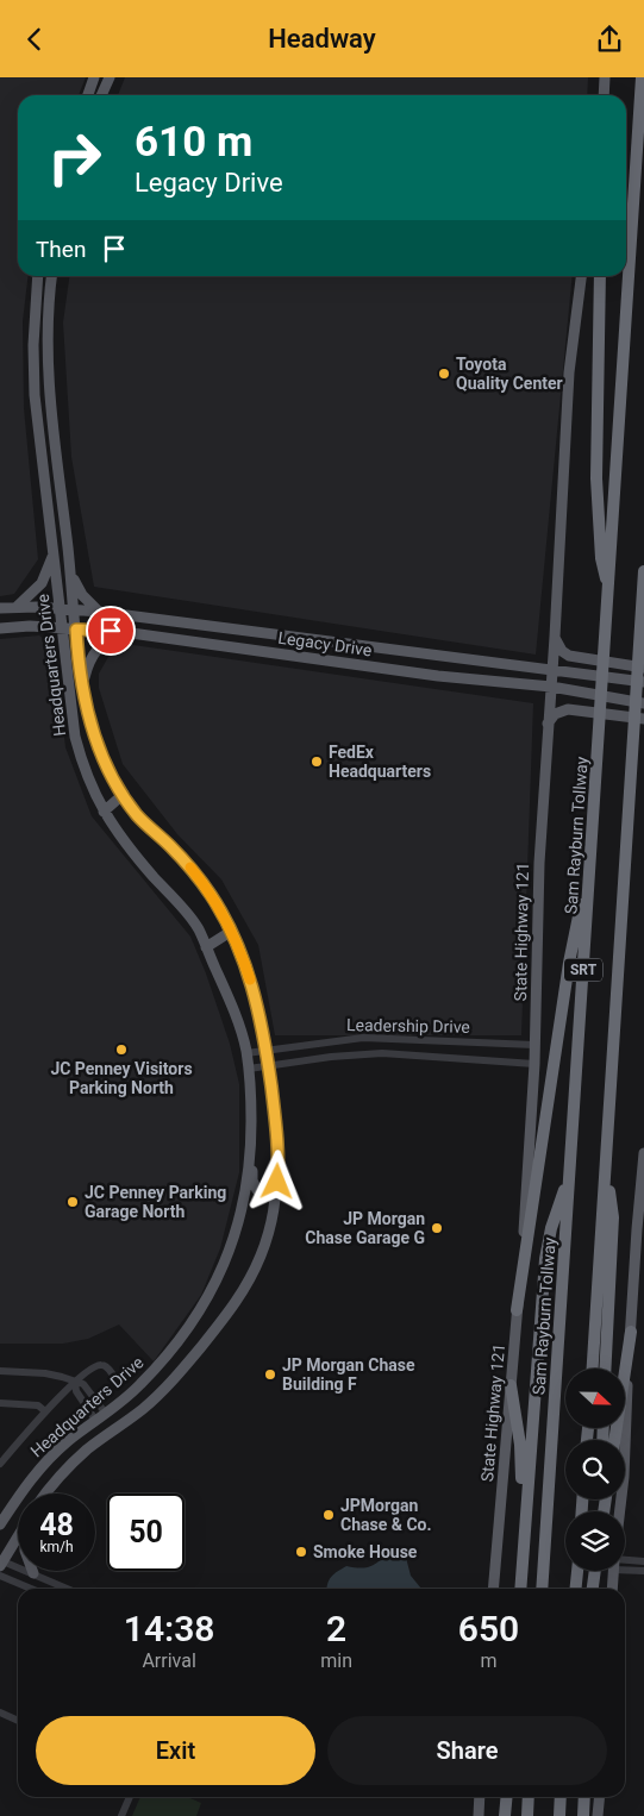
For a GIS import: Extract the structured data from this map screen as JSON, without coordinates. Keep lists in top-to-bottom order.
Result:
{
  "streets": {
    "highway": ["Sam Rayburn Tollway", "SRT"],
    "main road": ["Legacy Drive", "Headquarters Drive", "State Highway 121"],
    "street": ["Leadership Drive"]
  },
  "crossings": [
    ["Legacy Drive", "Headquarters Drive"],
    ["Legacy Drive", "State Highway 121"],
    ["Headquarters Drive", "Leadership Drive"],
    ["State Highway 121", "Leadership Drive"]
  ],
  "places": [
    "Toyota Quality Center",
    "FedEx Headquarters",
    "JC Penney Visitors Parking North",
    "JC Penney Parking Garage North",
    "JP Morgan Chase Garage G",
    "JP Morgan Chase Building F",
    "JPMorgan Chase & Co.",
    "Smoke House"
  ],
  "north": "right",
  "page": {
    "header": "Headway",
    "turn": ["610 m", "Legacy Drive"],
    "then": "Then",
    "speed": "48 km/h",
    "limit": "50",
    "eta": [
      "14:38",
      "Arrival",
      "2",
      "min",
      "650",
      "m"
    ],
    "buttons": ["Exit", "Share"]
  }
}
